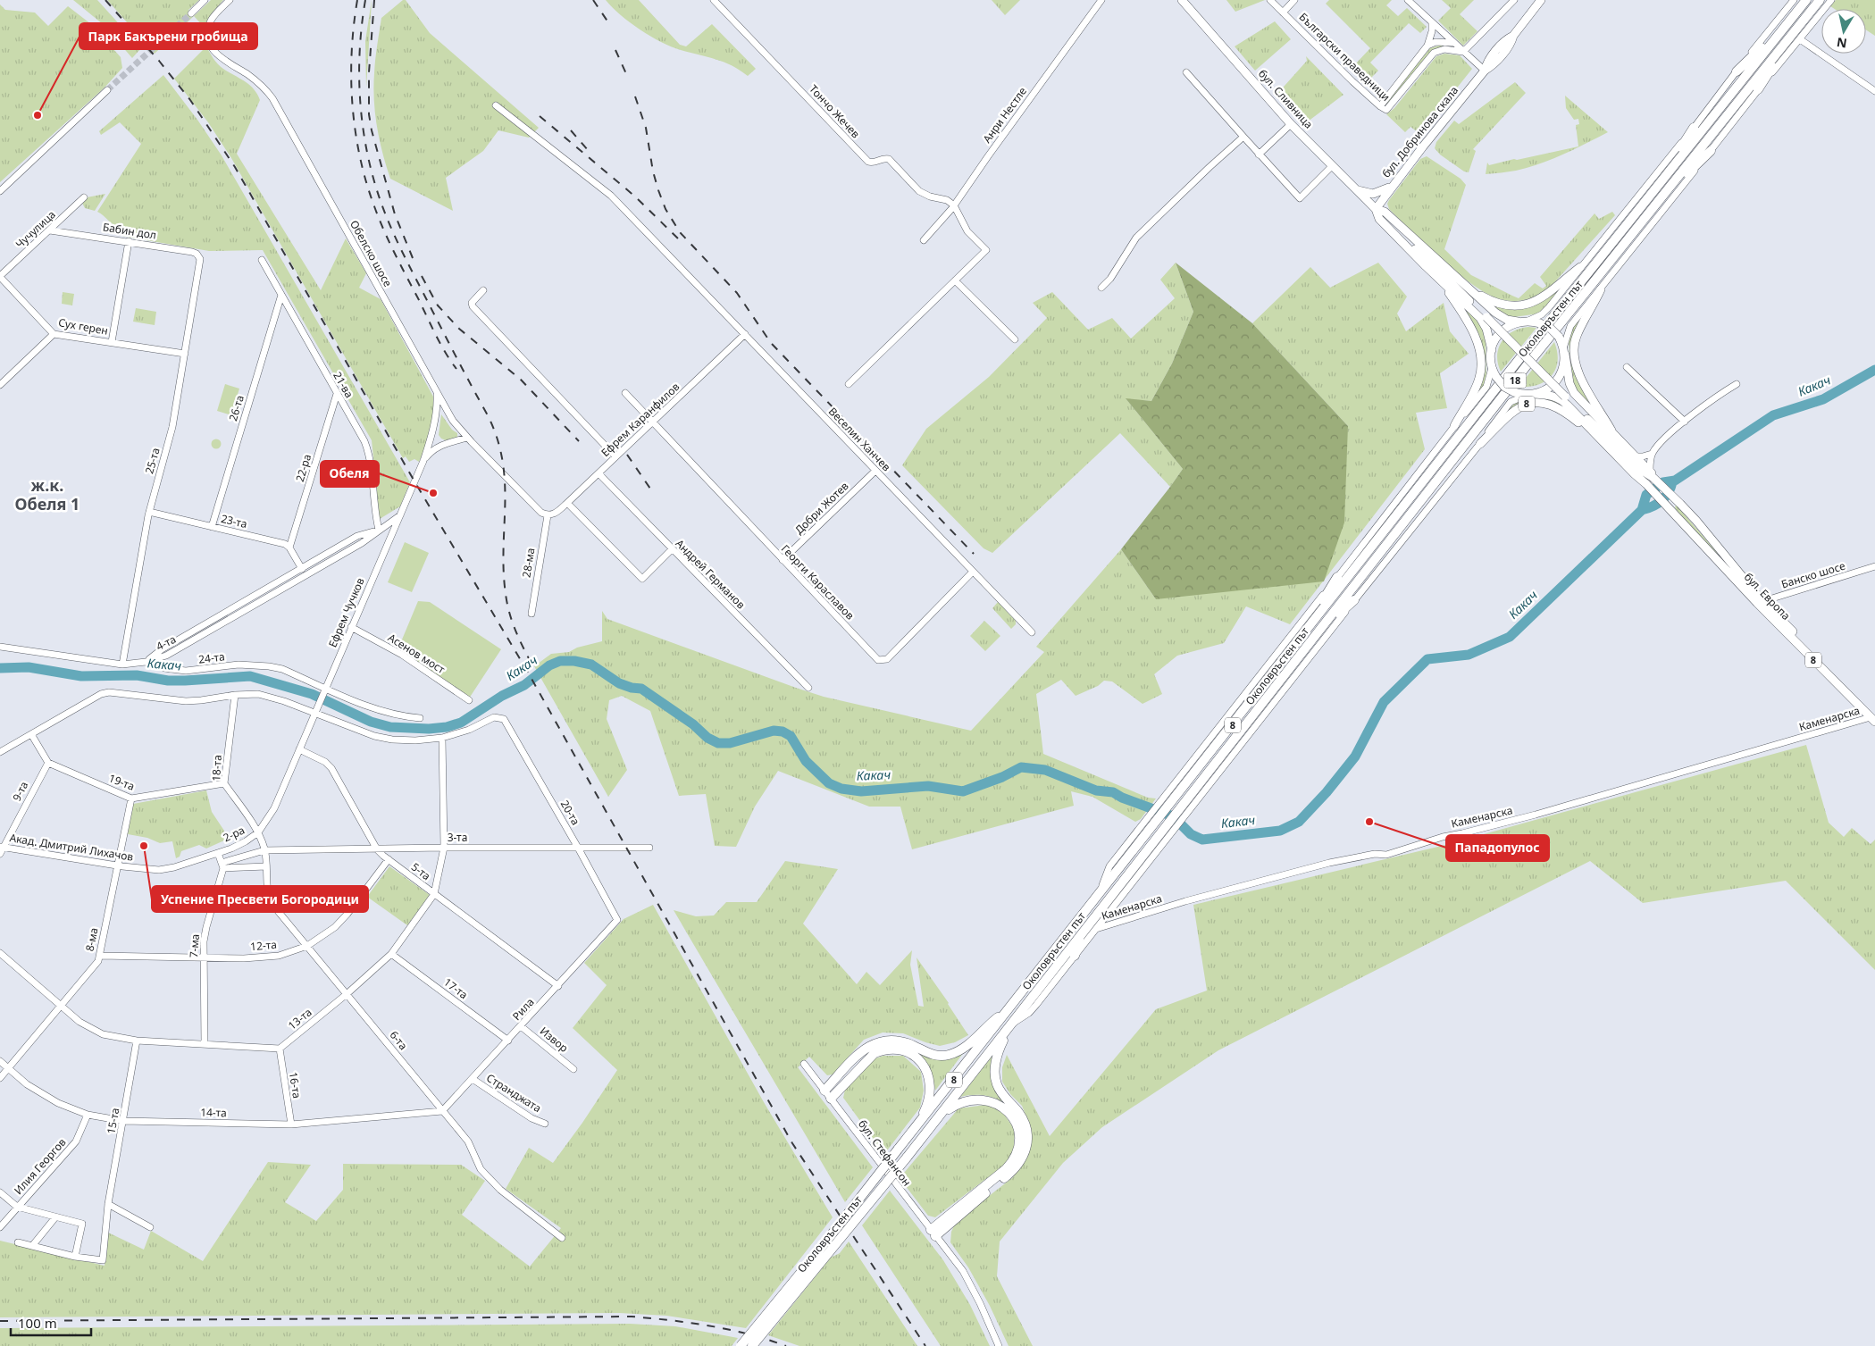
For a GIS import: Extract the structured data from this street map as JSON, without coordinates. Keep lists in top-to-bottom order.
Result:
{
  "streets": {
    "highway": ["Околовръстен път", "18", "8"],
    "main road": ["бул. Сливница", "бул. Добринова скала", "бул. Европа"],
    "street": [
      "Български праведници",
      "Тончо Жечев",
      "Анри Нестле",
      "Чучулица",
      "Бабин дол",
      "Обелско шосе",
      "Сух герен",
      "21-ва",
      "26-та",
      "Ефрем Каранфилов",
      "Веселин Ханчев",
      "25-та",
      "22-ра",
      "Добри Жотев",
      "23-та",
      "28-ма",
      "Андрей Германов",
      "Банско шосе",
      "Георги Караславов",
      "Ефрем Чучков",
      "4-та",
      "Асенов мост",
      "24-та",
      "Каменарска",
      "18-та",
      "19-та",
      "9-та",
      "20-та",
      "2-ра",
      "3-та",
      "Акад. Дмитрий Лихачов",
      "5-та",
      "8-ма",
      "7-ма",
      "12-та",
      "17-та",
      "Рила",
      "13-та",
      "Извор",
      "6-та",
      "16-та",
      "Странджата",
      "14-та",
      "15-та",
      "бул. Стефансон",
      "Илия Георгов"
    ]
  },
  "crossings": [
    ["бул. Сливница", "бул. Добринова скала"],
    ["бул. Сливница", "Околовръстен път"],
    ["бул. Сливница", "8"],
    ["бул. Сливница", "бул. Европа"],
    ["Тончо Жечев", "Анри Нестле"],
    ["Чучулица", "Бабин дол"],
    ["Чучулица", "Сух герен"],
    ["Бабин дол", "25-та"],
    ["Обелско шосе", "Ефрем Каранфилов"],
    ["Обелско шосе", "28-ма"],
    ["Обелско шосе", "Ефрем Чучков"],
    ["Околовръстен път", "8"],
    ["Околовръстен път", "бул. Европа"],
    ["Сух герен", "25-та"],
    ["21-ва", "26-та"],
    ["21-ва", "22-ра"],
    ["21-ва", "4-та"],
    ["8", "бул. Европа"],
    ["26-та", "23-та"],
    ["Ефрем Каранфилов", "Веселин Ханчев"],
    ["Ефрем Каранфилов", "28-ма"],
    ["Ефрем Каранфилов", "Андрей Германов"],
    ["Ефрем Каранфилов", "Георги Караславов"],
    ["Веселин Ханчев", "Добри Жотев"],
    ["Веселин Ханчев", "Георги Караславов"],
    ["25-та", "23-та"],
    ["25-та", "24-та"],
    ["22-ра", "23-та"],
    ["Добри Жотев", "Георги Караславов"],
    ["Банско шосе", "бул. Европа"],
    ["бул. Европа", "Каменарска"],
    ["Ефрем Чучков", "4-та"],
    ["Ефрем Чучков", "Асенов мост"],
    ["Ефрем Чучков", "24-та"],
    ["Ефрем Чучков", "18-та"],
    ["Ефрем Чучков", "2-ра"],
    ["Ефрем Чучков", "5-та"],
    ["Ефрем Чучков", "6-та"],
    ["4-та", "24-та"],
    ["18-та", "19-та"],
    ["18-та", "2-ра"],
    ["18-та", "6-та"],
    ["19-та", "9-та"],
    ["19-та", "8-ма"],
    ["9-та", "Акад. Дмитрий Лихачов"],
    ["20-та", "3-та"],
    ["20-та", "Рила"],
    ["20-та", "13-та"],
    ["2-ра", "Акад. Дмитрий Лихачов"],
    ["2-ра", "6-та"],
    ["3-та", "5-та"],
    ["3-та", "13-та"],
    ["3-та", "6-та"],
    ["Акад. Дмитрий Лихачов", "8-ма"],
    ["5-та", "12-та"],
    ["5-та", "Рила"],
    ["5-та", "13-та"],
    ["8-ма", "12-та"],
    ["8-ма", "14-та"],
    ["7-ма", "12-та"],
    ["12-та", "6-та"],
    ["17-та", "Рила"],
    ["17-та", "13-та"],
    ["Рила", "Извор"],
    ["Рила", "6-та"],
    ["Рила", "Странджата"],
    ["Рила", "14-та"],
    ["13-та", "6-та"],
    ["13-та", "16-та"],
    ["6-та", "14-та"],
    ["16-та", "14-та"],
    ["14-та", "15-та"],
    ["14-та", "Илия Георгов"]
  ],
  "districts": ["ж.к. Обеля 1"],
  "water": ["Какач"],
  "places": [
    "Парк Бакърени гробища",
    "Обеля",
    "Пападопулос",
    "Успение Пресвети Богородици"
  ],
  "scale_bar": "100 m",
  "north": "bottom"
}
